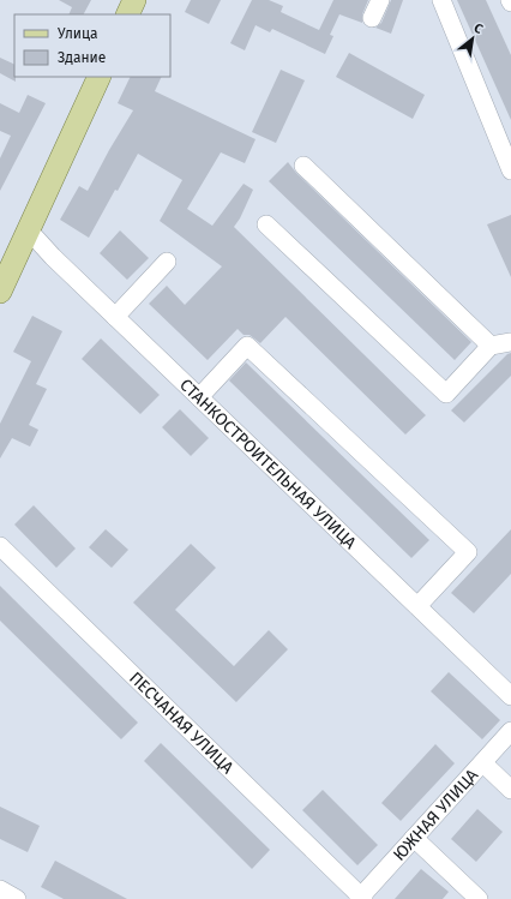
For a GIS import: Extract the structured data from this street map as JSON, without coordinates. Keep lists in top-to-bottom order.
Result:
{
  "streets": {
    "street": ["СТАНКОСТРОИТЕЛЬНАЯ УЛИЦА", "ПЕСЧАНАЯ УЛИЦА", "ЮЖНАЯ УЛИЦА"]
  },
  "crossings": [
    ["ПЕСЧАНАЯ УЛИЦА", "ЮЖНАЯ УЛИЦА"]
  ],
  "legend": ["Улица", "Здание"],
  "north": "top right"
}
